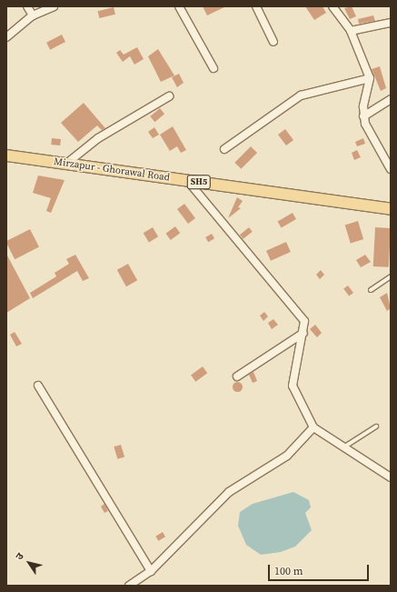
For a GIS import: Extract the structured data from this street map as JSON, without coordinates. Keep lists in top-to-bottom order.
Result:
{
  "streets": {
    "main road": ["Mirzapur - Ghorawal Road", "SH5"]
  },
  "scale_bar": "100 m",
  "north": "top left"
}
